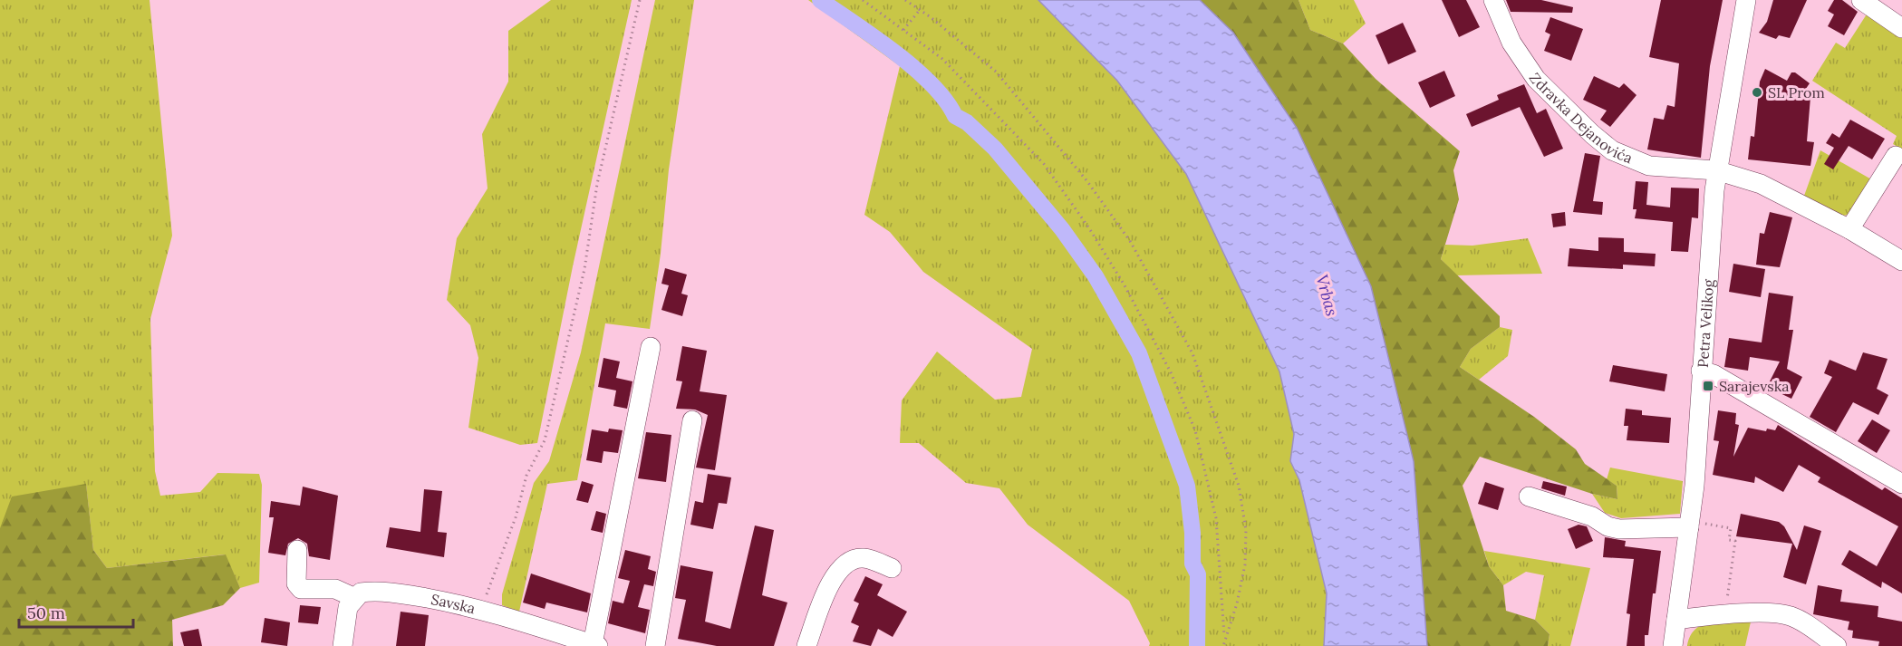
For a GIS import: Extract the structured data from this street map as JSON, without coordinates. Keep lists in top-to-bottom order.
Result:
{
  "streets": {
    "street": ["Zdravka Dejanovića", "Petra Velikog", "Savska"]
  },
  "crossings": [
    ["Zdravka Dejanovića", "Petra Velikog"]
  ],
  "water": ["Vrbas"],
  "places": {
    "other": ["SL Prom"],
    "transit": ["Sarajevska"]
  },
  "scale_bar": "50 m"
}
